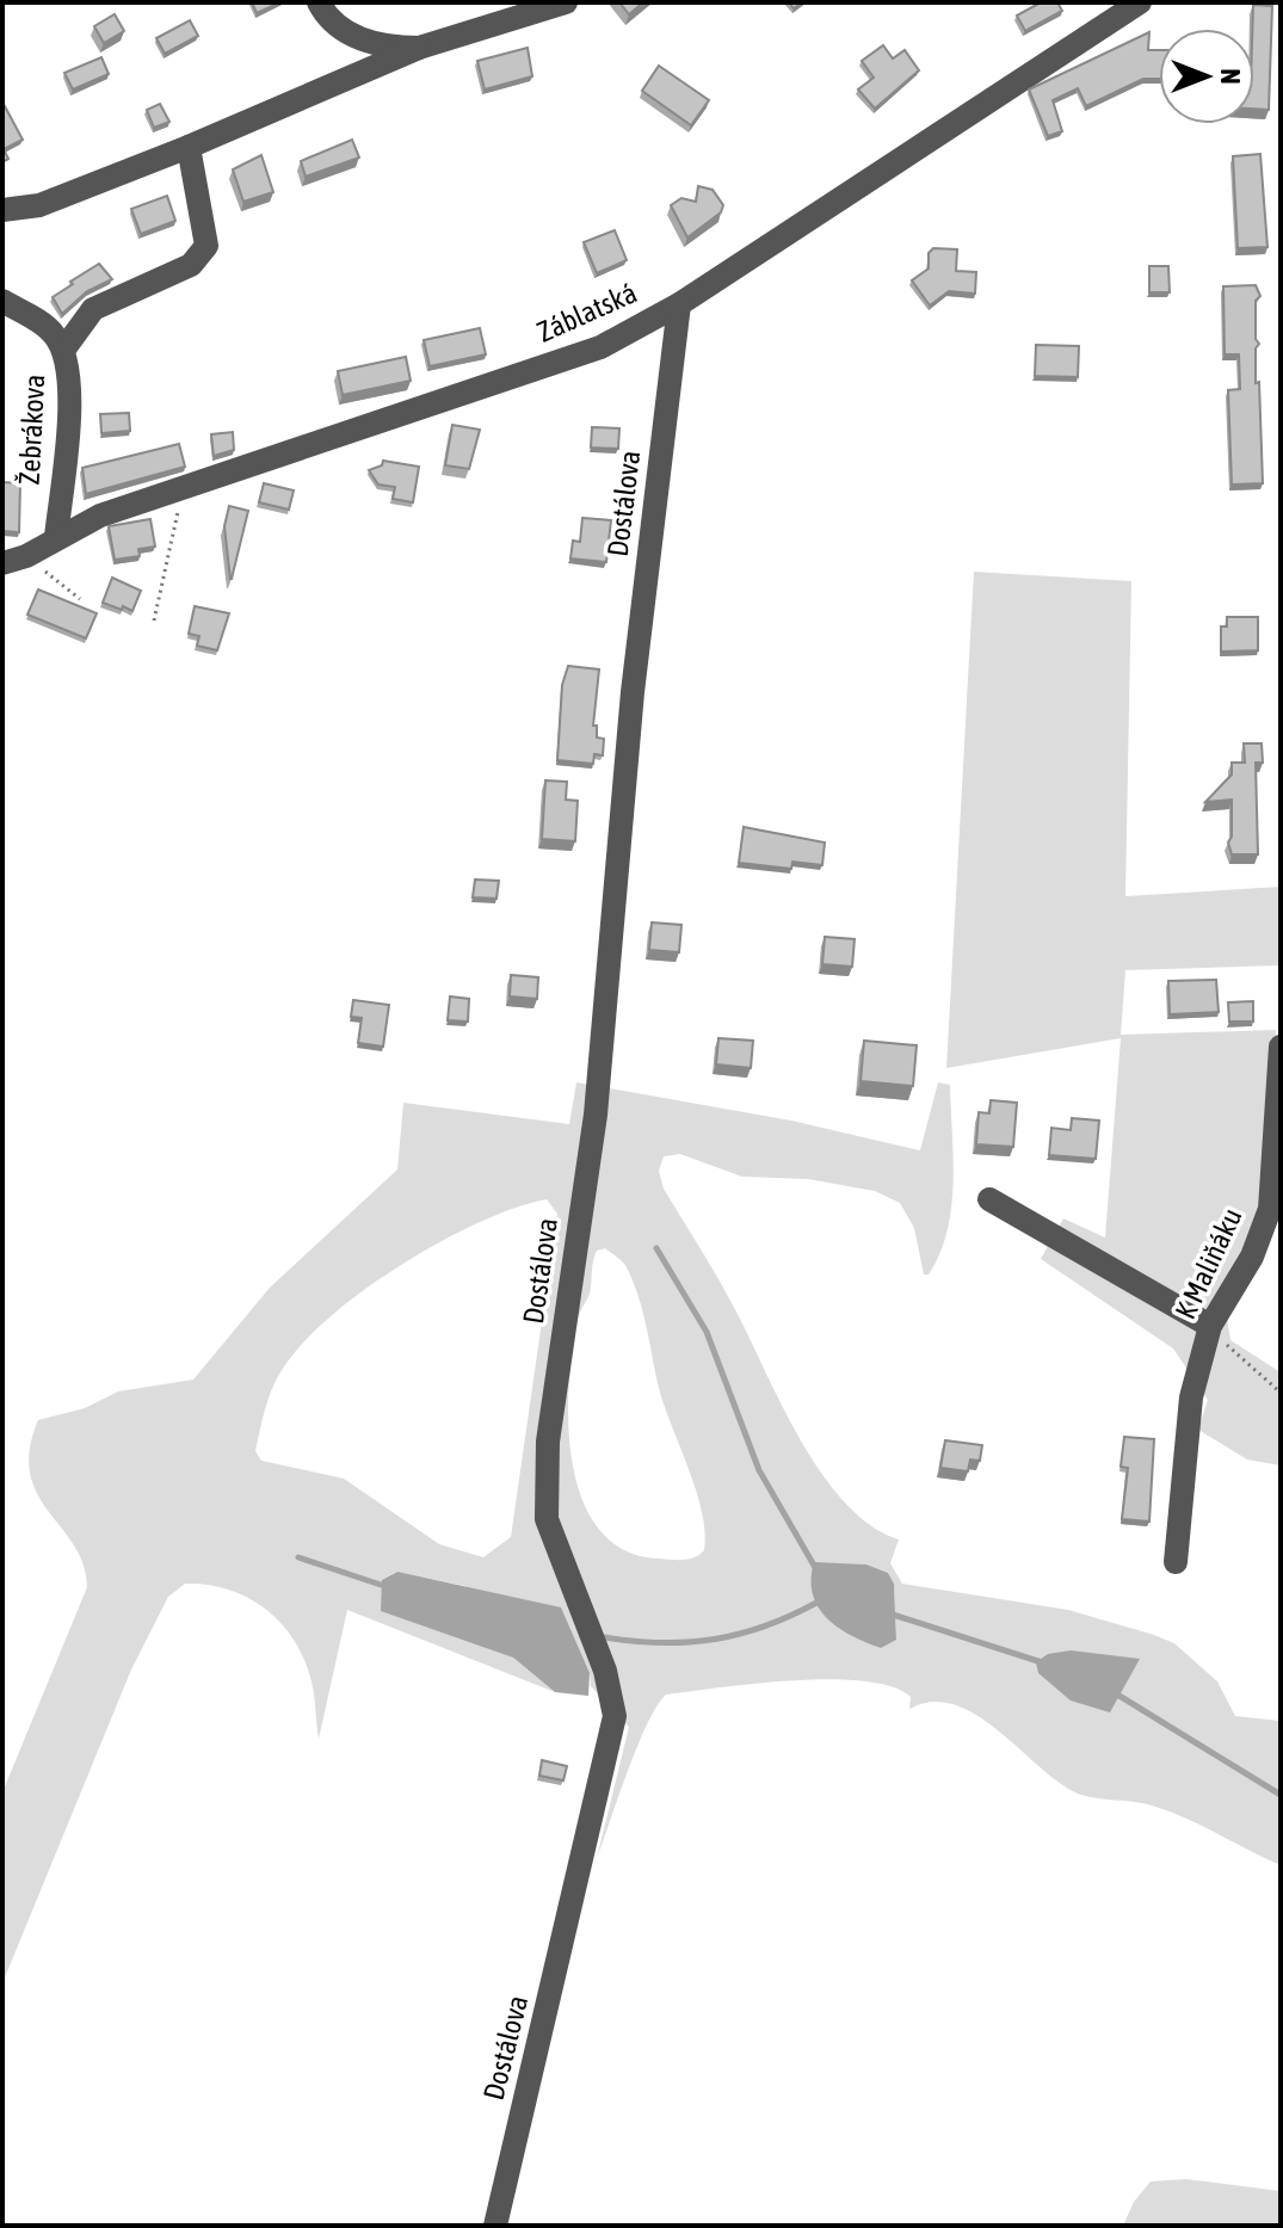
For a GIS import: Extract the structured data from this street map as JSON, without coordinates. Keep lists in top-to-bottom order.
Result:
{
  "streets": {
    "street": [
      "Záblatská",
      "Žebrákova",
      "Dostálova",
      "K Maliňáku"
    ]
  },
  "crossings": [
    ["Záblatská", "Žebrákova"],
    ["Záblatská", "Dostálova"]
  ],
  "north": "right"
}
